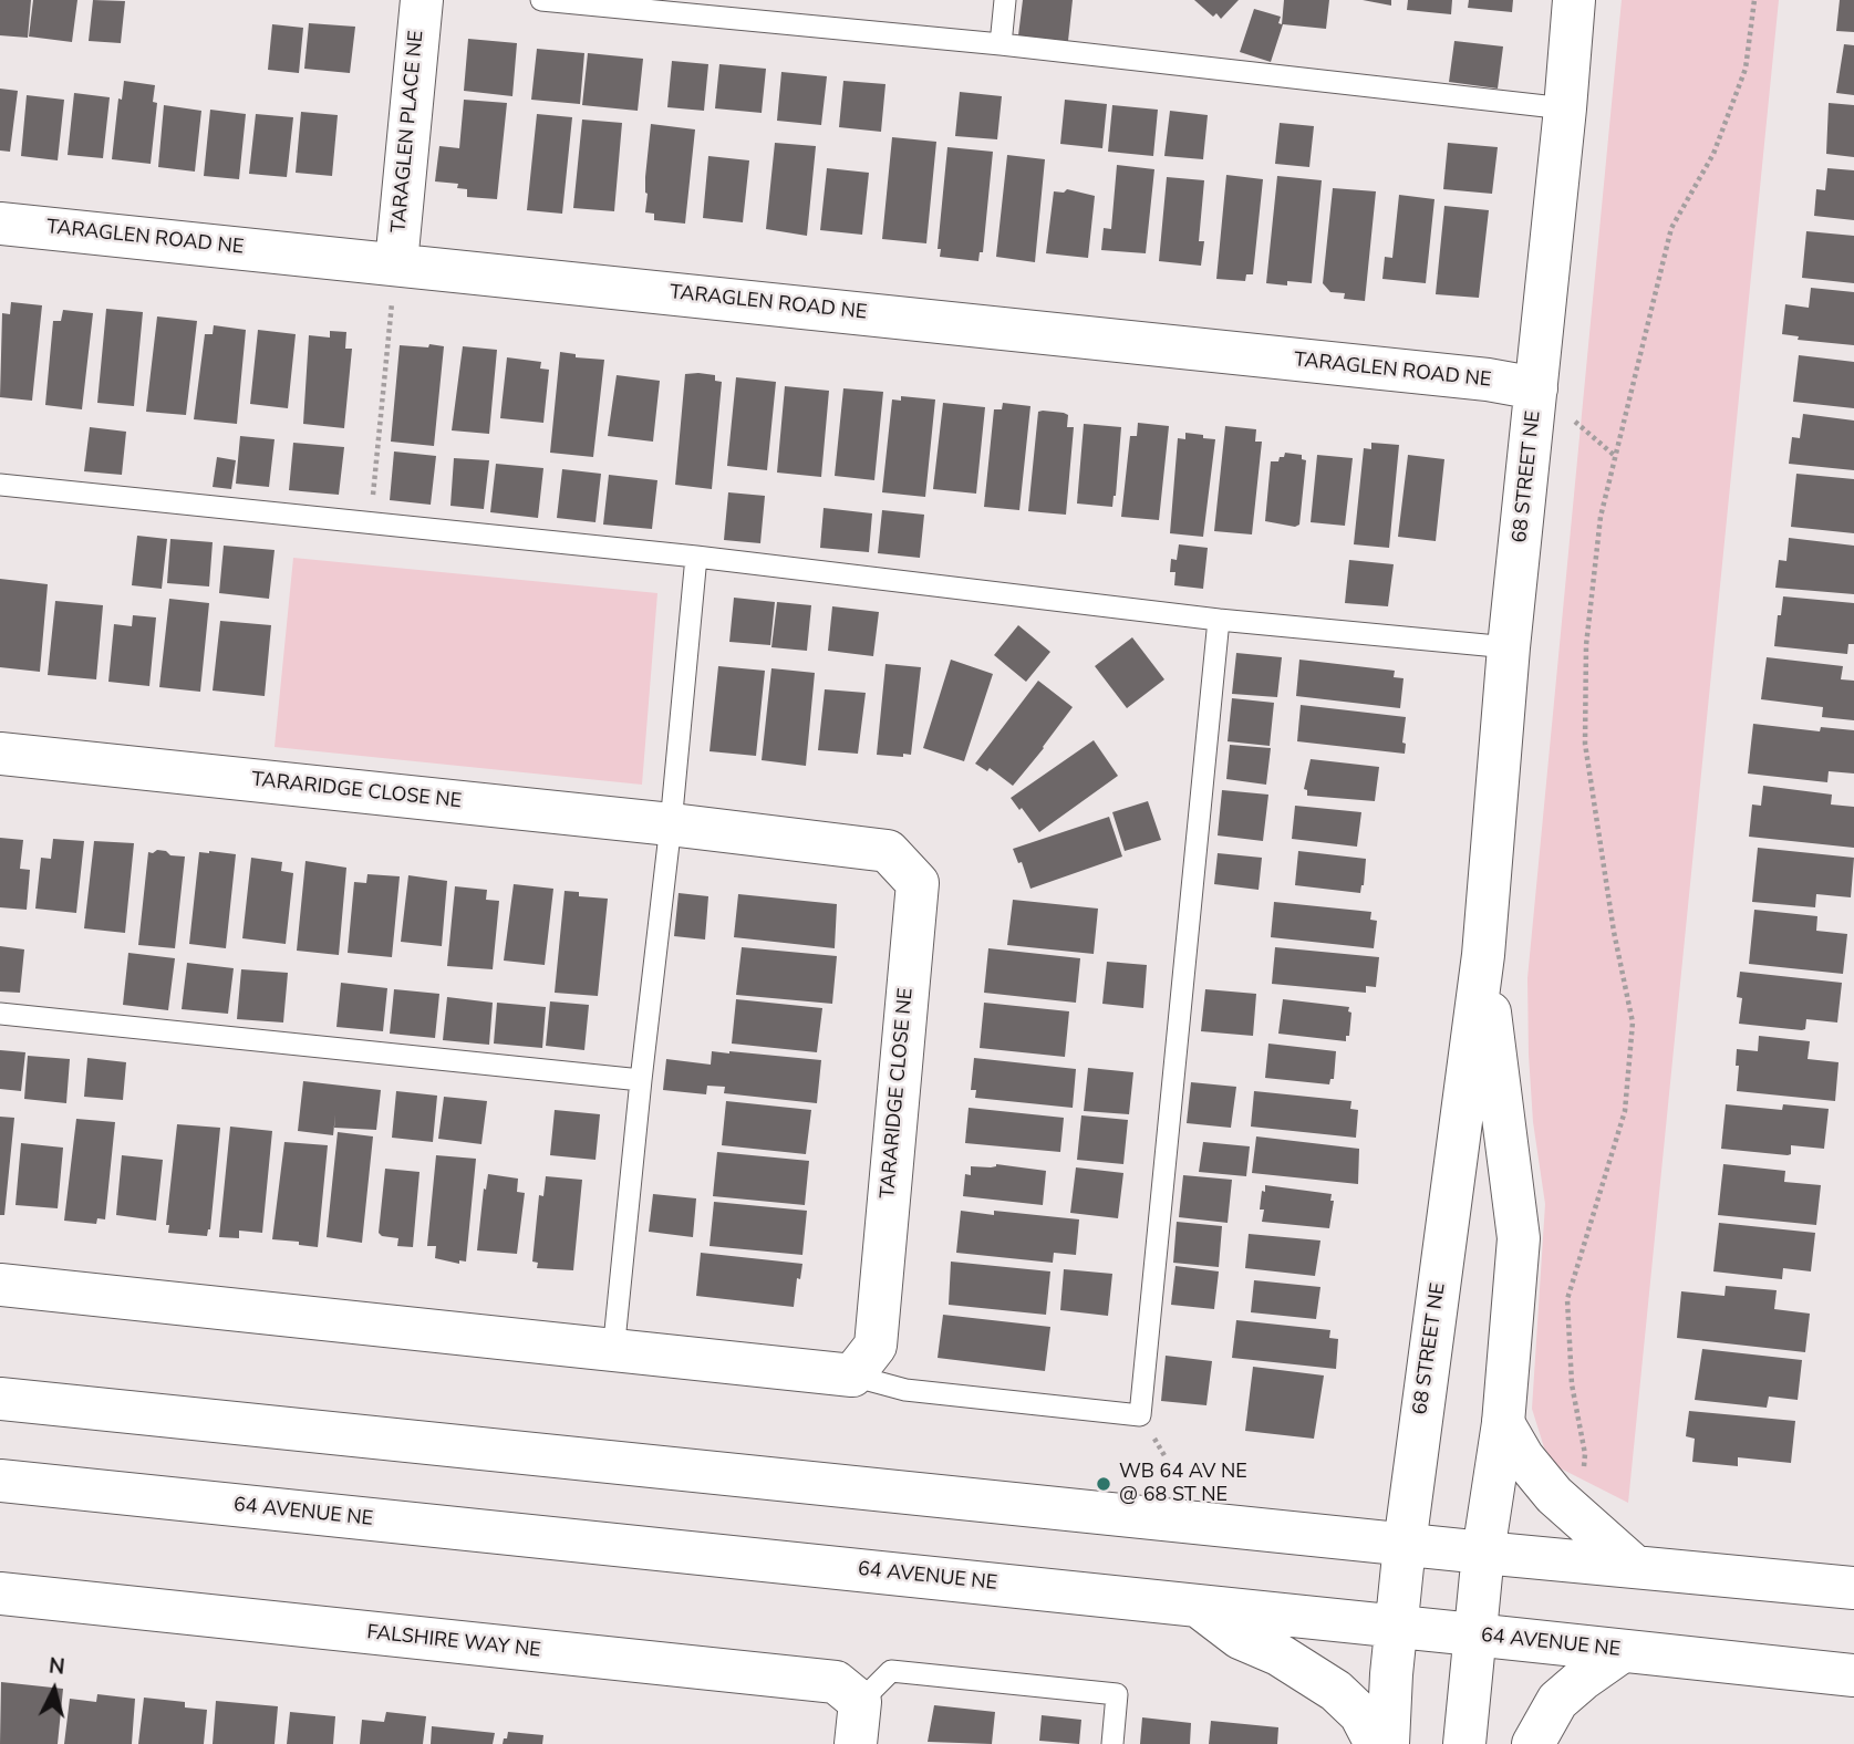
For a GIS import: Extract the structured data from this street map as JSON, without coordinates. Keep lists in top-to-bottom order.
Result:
{
  "streets": {
    "street": [
      "TARAGLEN PLACE NE",
      "TARAGLEN ROAD NE",
      "68 STREET NE",
      "TARARIDGE CLOSE NE",
      "64 AVENUE NE",
      "FALSHIRE WAY NE"
    ]
  },
  "crossings": [
    ["TARAGLEN PLACE NE", "TARAGLEN ROAD NE"],
    ["TARAGLEN ROAD NE", "68 STREET NE"],
    ["68 STREET NE", "64 AVENUE NE"]
  ],
  "places": ["WB 64 AV NE @ 68 ST NE"],
  "north": "top"
}
